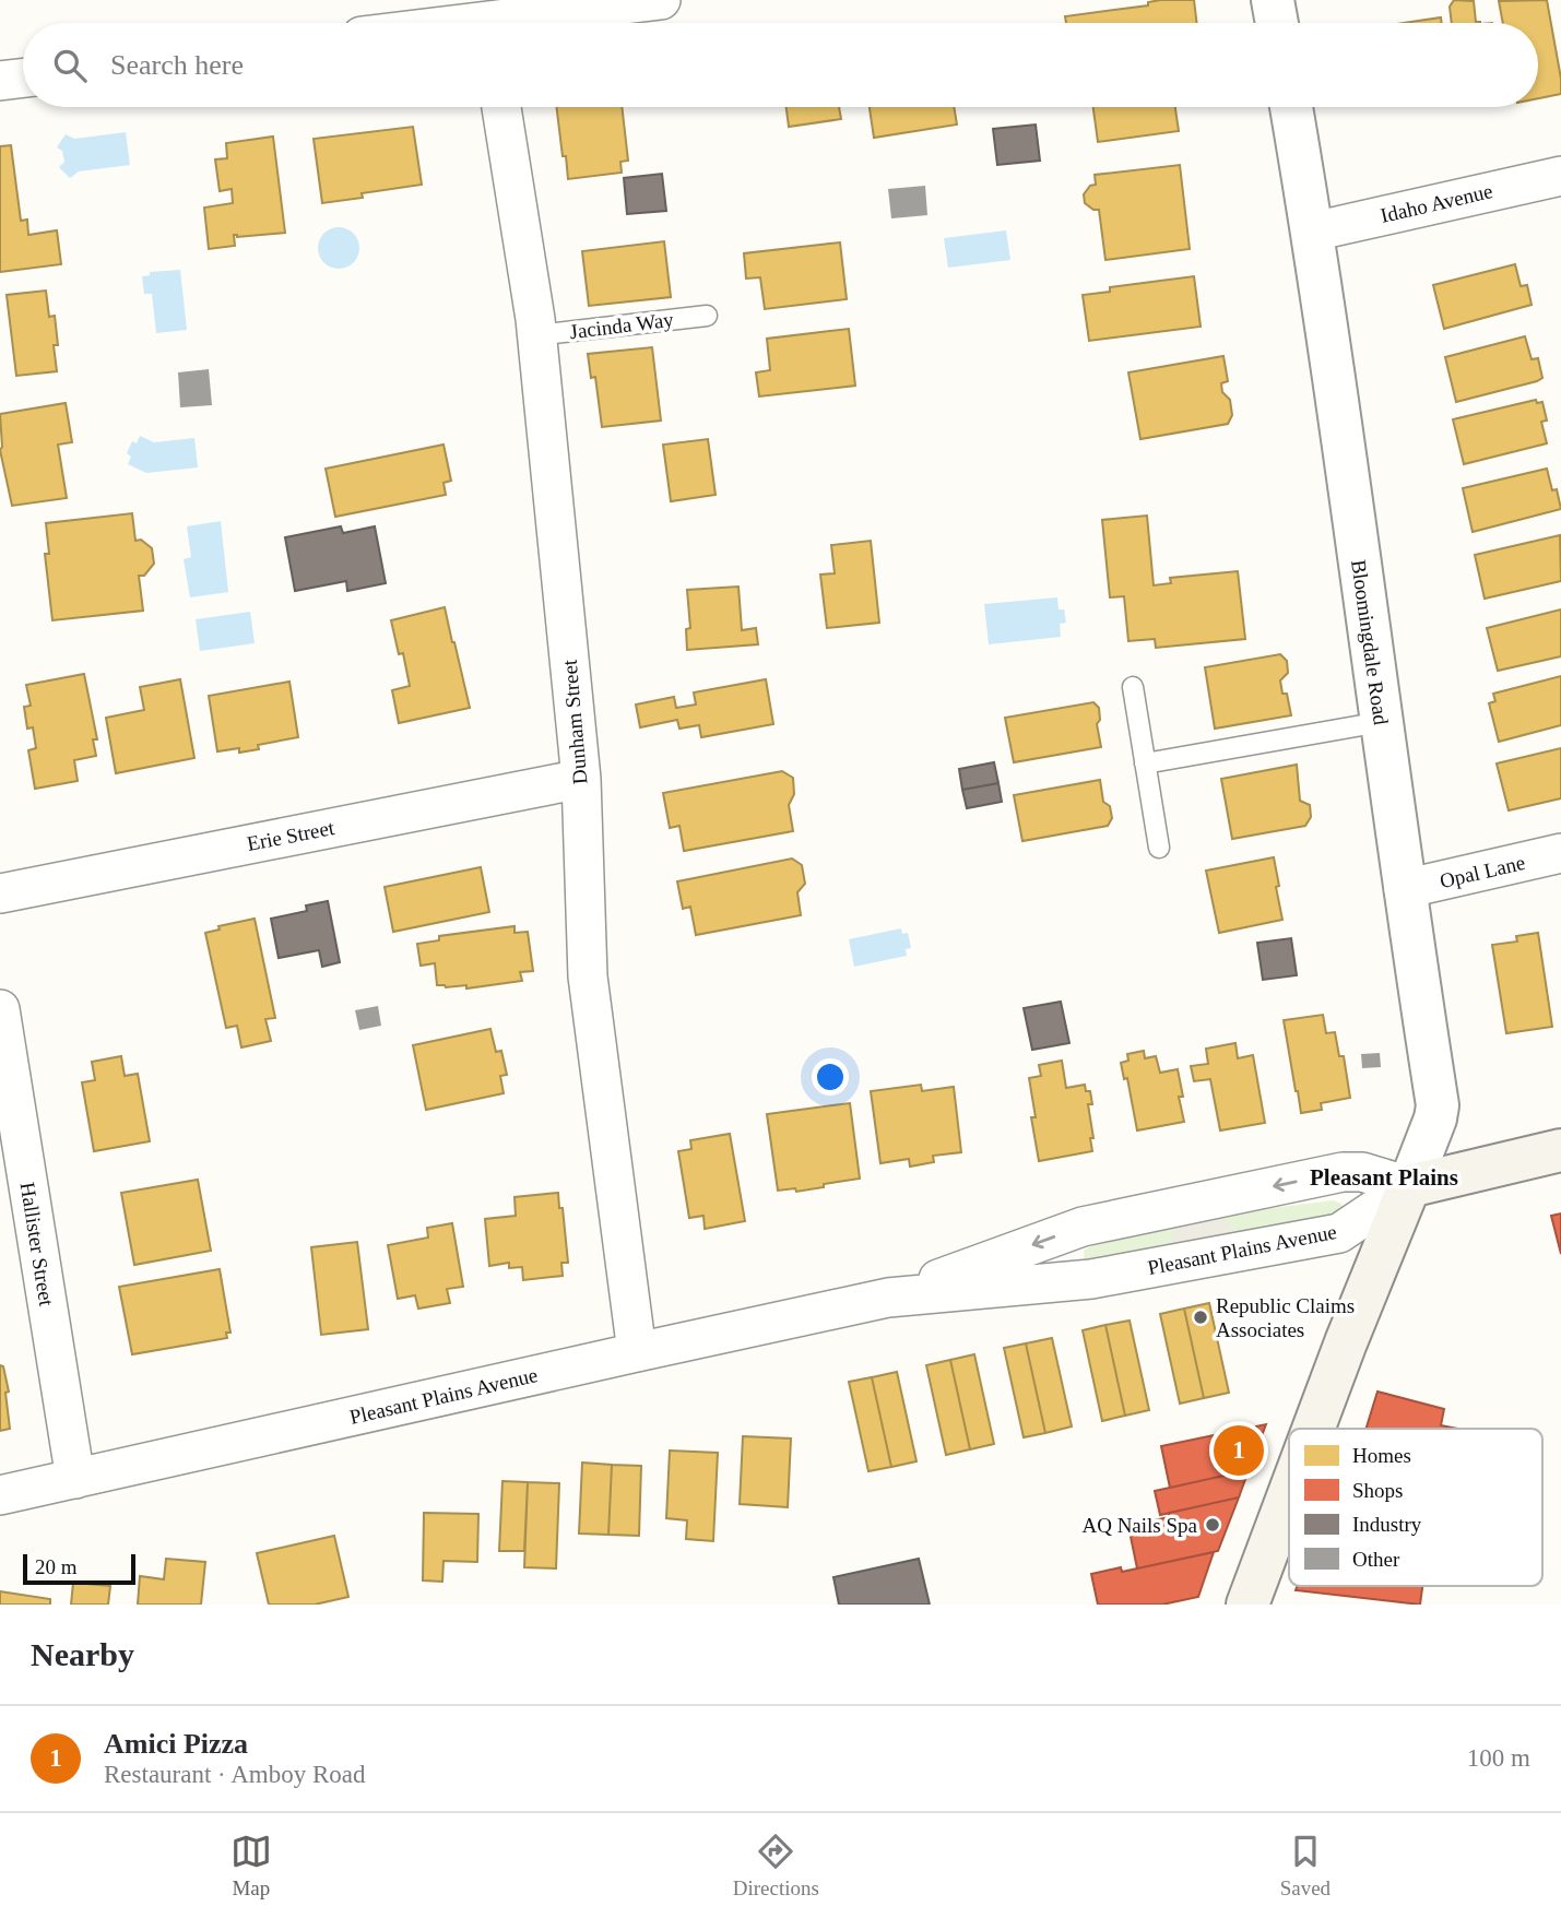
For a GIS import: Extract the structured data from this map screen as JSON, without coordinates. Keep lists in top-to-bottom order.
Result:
{
  "streets": {
    "street": [
      "Idaho Avenue",
      "Bloomingdale Road",
      "Dunham Street",
      "Erie Street",
      "Opal Lane",
      "Hallister Street",
      "Pleasant Plains Avenue"
    ],
    "lane": ["Jacinda Way"]
  },
  "crossings": [
    ["Idaho Avenue", "Bloomingdale Road"],
    ["Jacinda Way", "Dunham Street"],
    ["Bloomingdale Road", "Opal Lane"],
    ["Bloomingdale Road", "Pleasant Plains Avenue"],
    ["Dunham Street", "Erie Street"],
    ["Dunham Street", "Pleasant Plains Avenue"],
    ["Hallister Street", "Pleasant Plains Avenue"]
  ],
  "districts": ["Pleasant Plains"],
  "places": ["Republic Claims Associates", "AQ Nails Spa"],
  "legend": [
    "Homes",
    "Shops",
    "Industry",
    "Other"
  ],
  "scale_bar": "20 m",
  "page": {
    "search": "Search here",
    "pins": "1",
    "scale": "20 m",
    "heading": "Nearby",
    "list": [
      {
        "mark": "1",
        "name": "Amici Pizza",
        "note": "Restaurant · Amboy Road",
        "value": "100 m"
      }
    ],
    "nav": ["Map", "Directions", "Saved"]
  }
}
